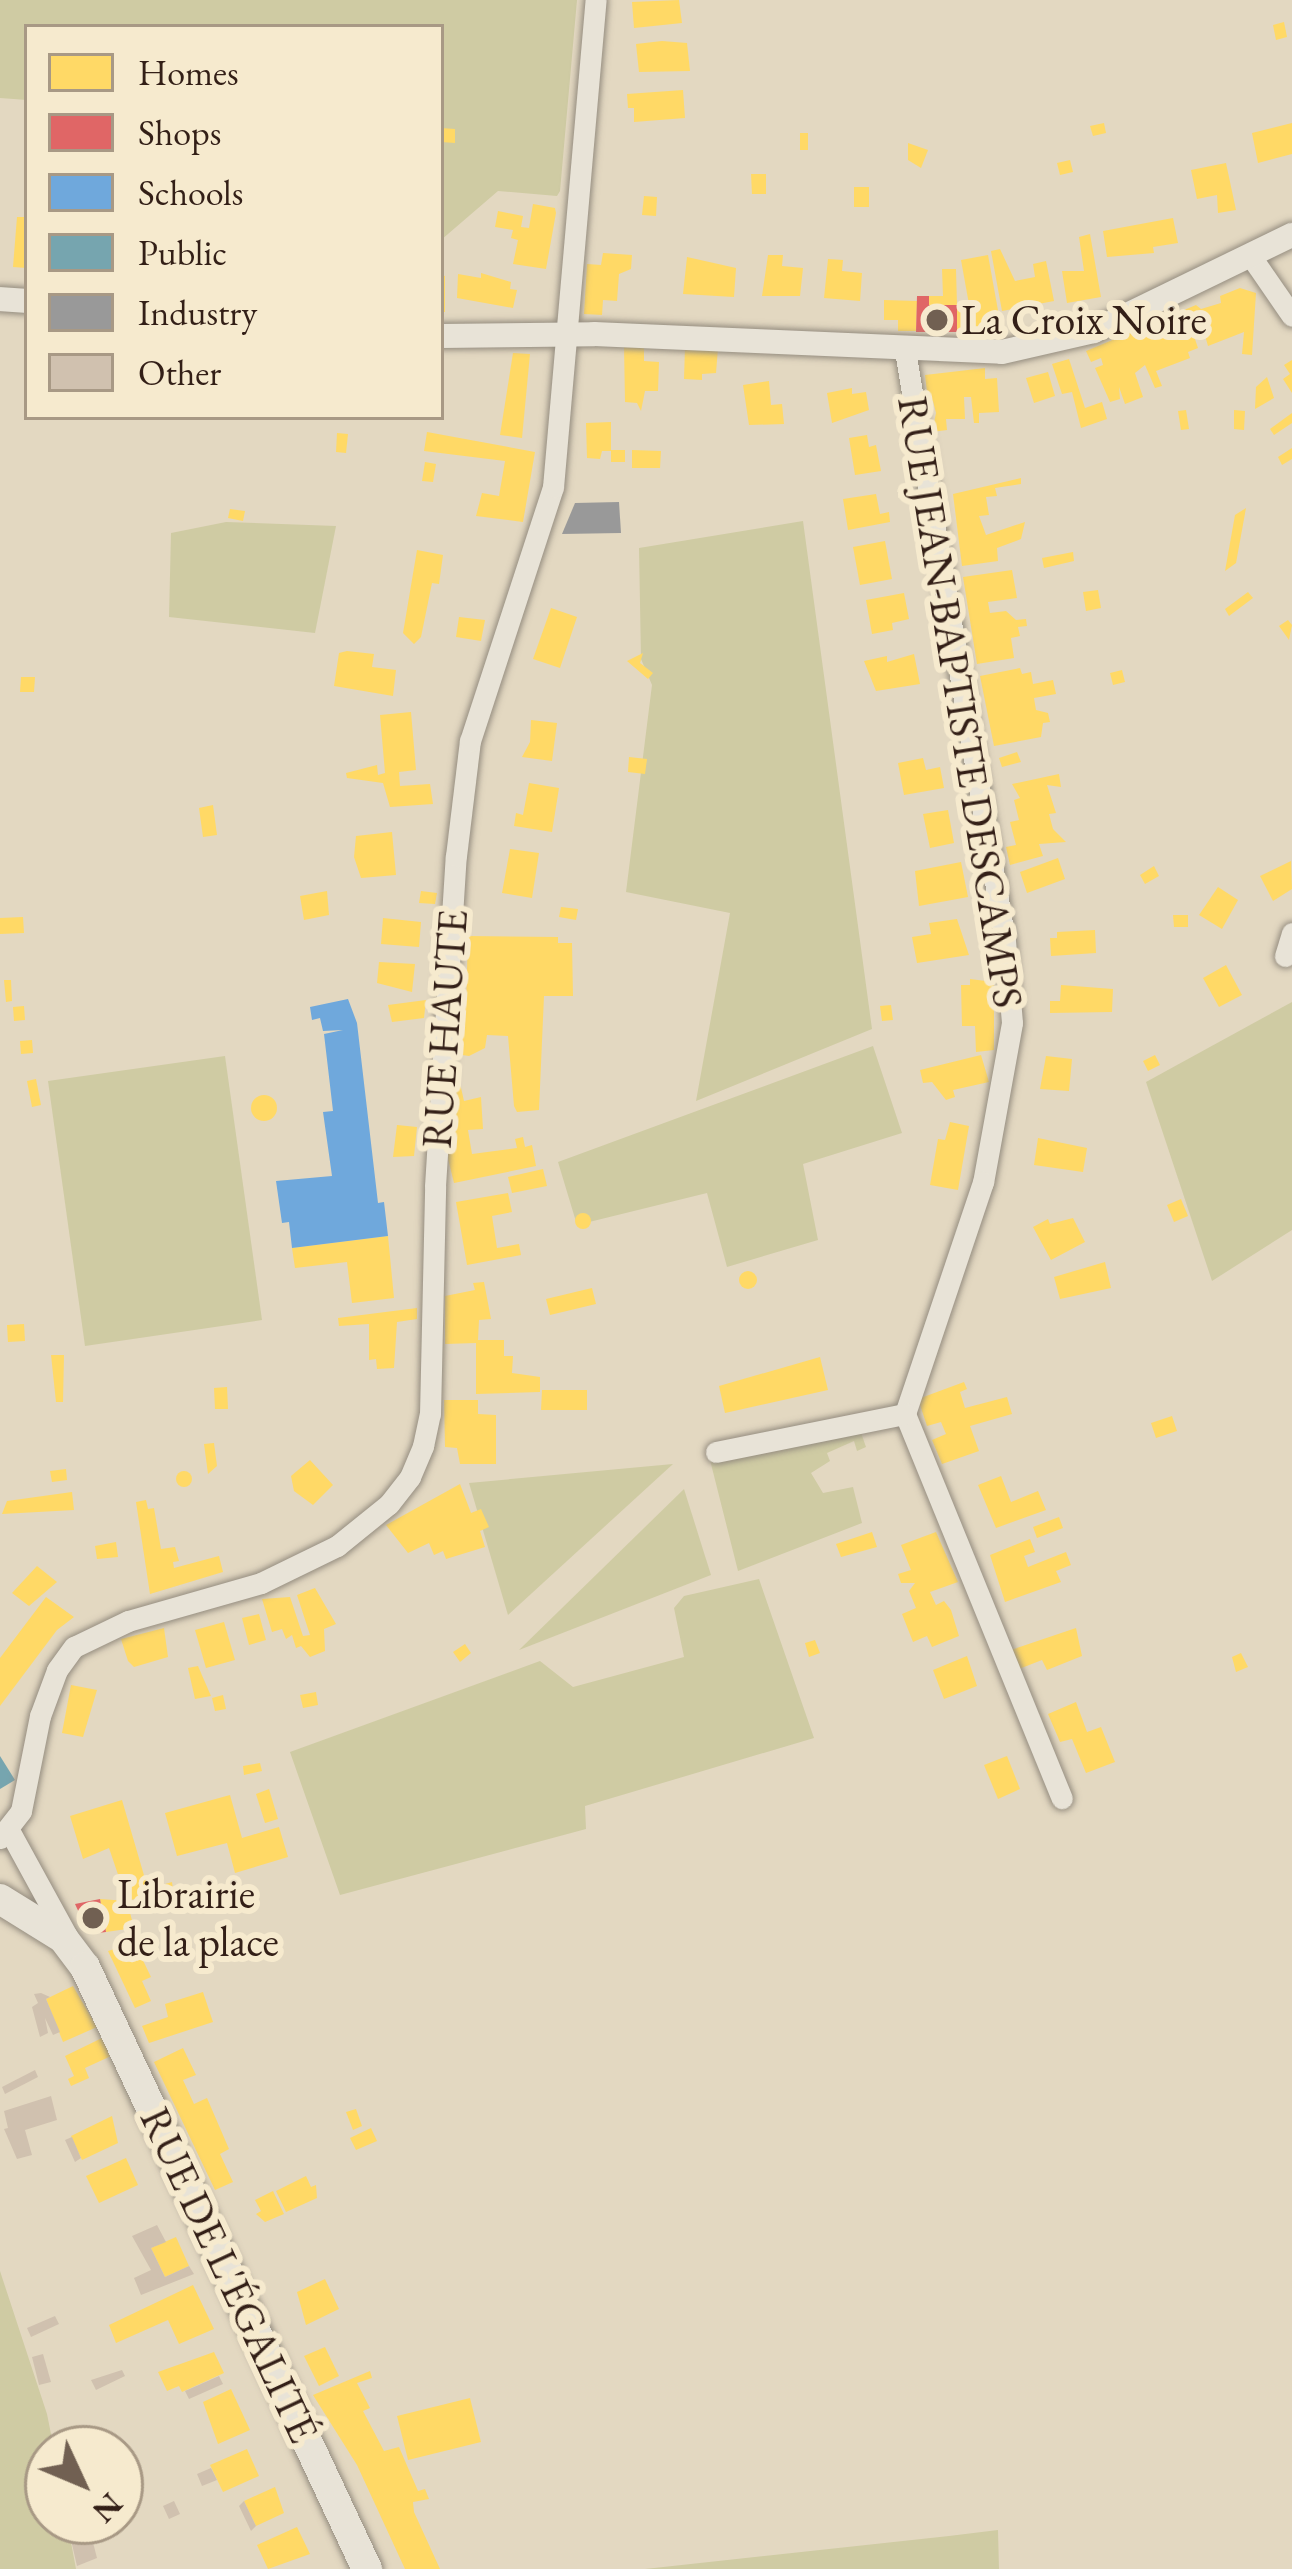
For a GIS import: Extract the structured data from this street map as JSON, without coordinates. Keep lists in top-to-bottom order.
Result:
{
  "streets": {
    "main road": ["RUE DE L'ÉGALITÉ"],
    "street": ["RUE JEAN-BAPTISTE DESCAMPS", "RUE HAUTE"]
  },
  "places": ["La Croix Noire", "Librairie de la place"],
  "legend": [
    "Homes",
    "Shops",
    "Schools",
    "Public",
    "Industry",
    "Other"
  ],
  "north": "bottom right"
}
